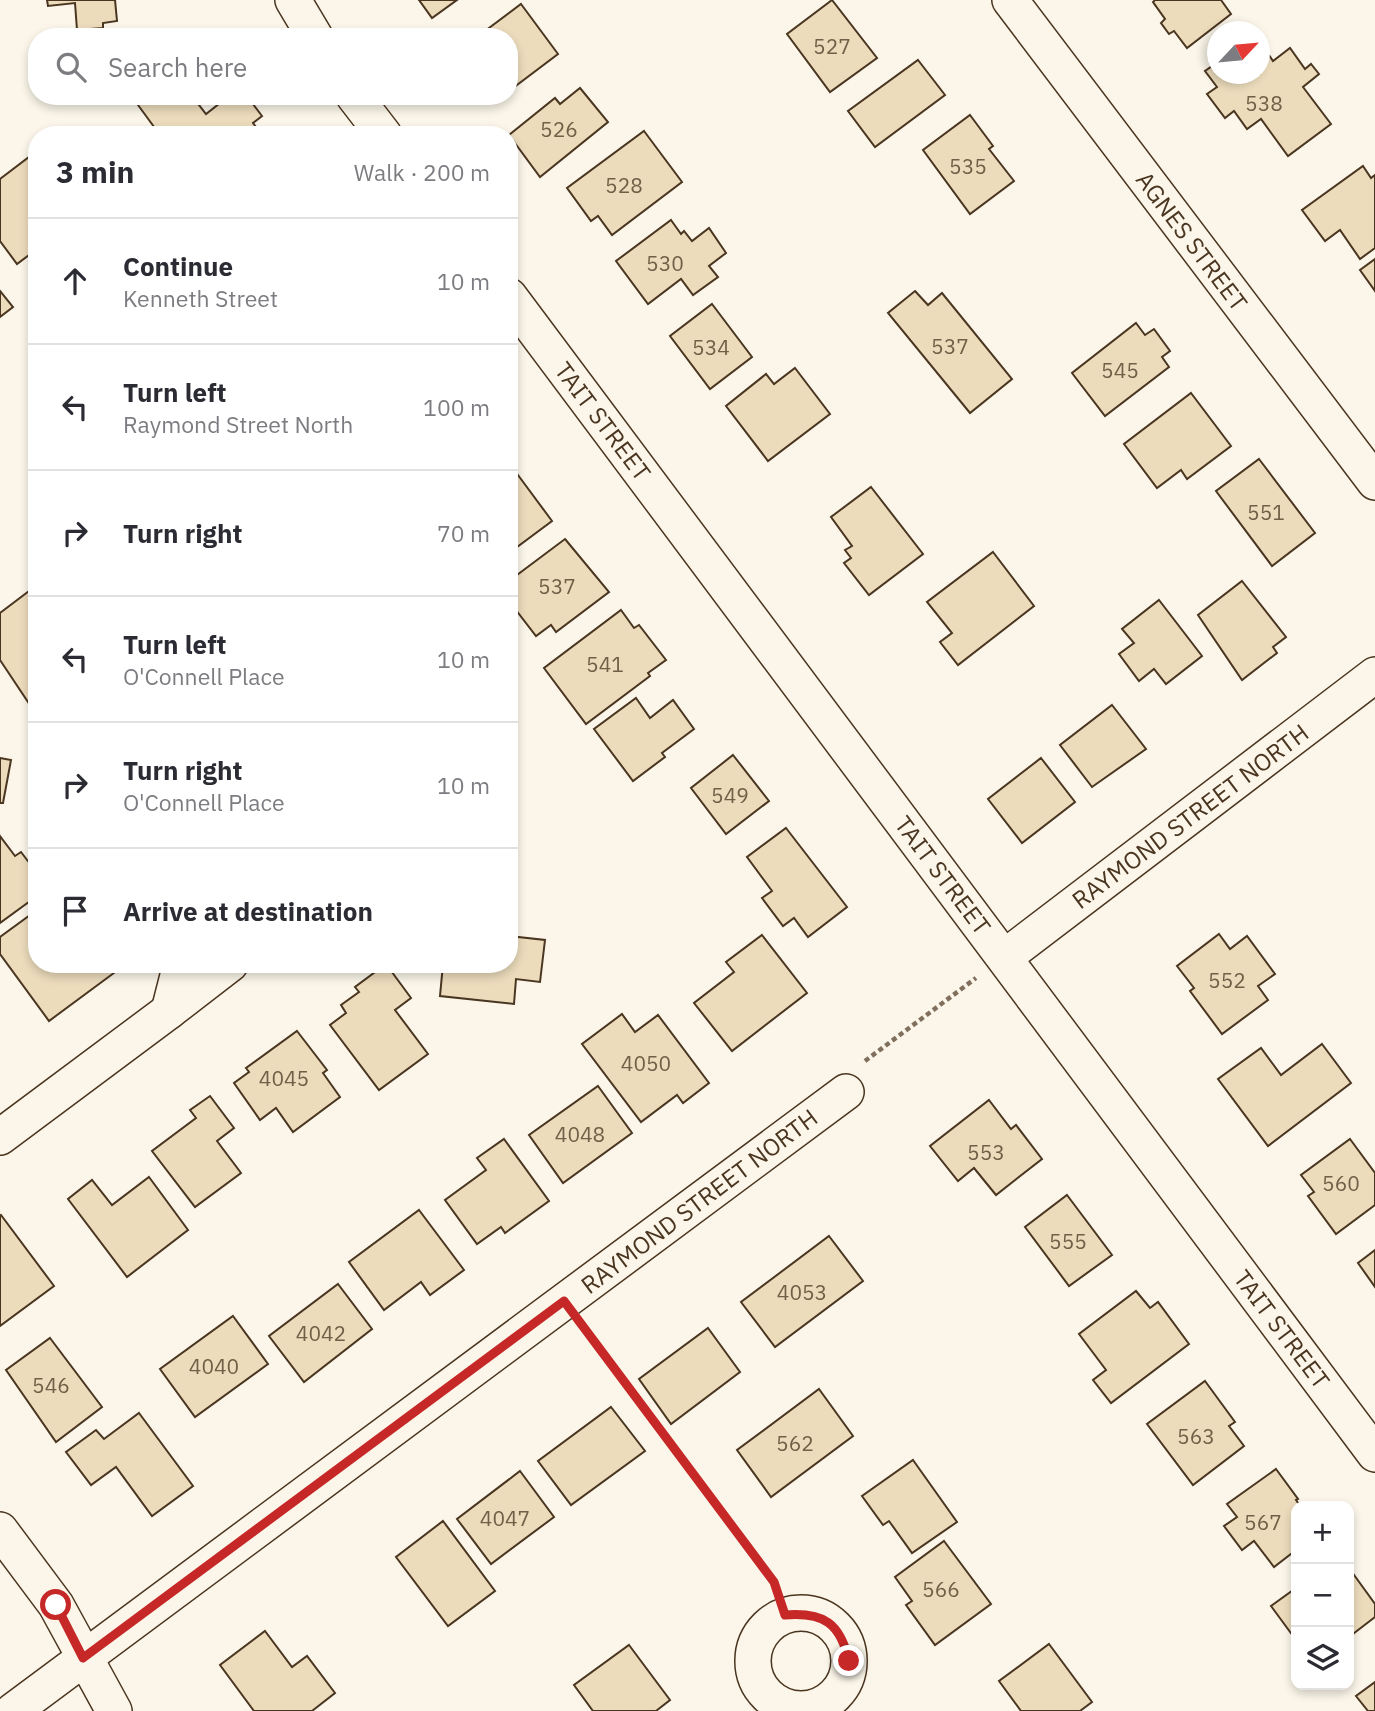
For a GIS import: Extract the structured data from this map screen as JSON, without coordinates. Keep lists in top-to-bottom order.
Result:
{
  "streets": {
    "street": ["AGNES STREET", "TAIT STREET", "RAYMOND STREET NORTH"]
  },
  "crossings": [
    ["TAIT STREET", "RAYMOND STREET NORTH"]
  ],
  "house_numbers": [
    "527",
    "538",
    "526",
    "535",
    "528",
    "530",
    "537",
    "534",
    "545",
    "551",
    "537",
    "541",
    "549",
    "552",
    "4050",
    "4045",
    "4048",
    "553",
    "560",
    "555",
    "4053",
    "4042",
    "4040",
    "546",
    "563",
    "562",
    "4047",
    "567",
    "566"
  ],
  "north": "top right",
  "page": {
    "search": "Search here",
    "heading": ["3 min", "Walk · 200 m"],
    "list": [
      ["Continue", "Kenneth Street", "10 m"],
      ["Turn left", "Raymond Street North", "100 m"],
      ["Turn right", "70 m"],
      ["Turn left", "O'Connell Place", "10 m"],
      ["Turn right", "O'Connell Place", "10 m"],
      "Arrive at destination"
    ],
    "map_buttons": ["+", "−"]
  }
}
